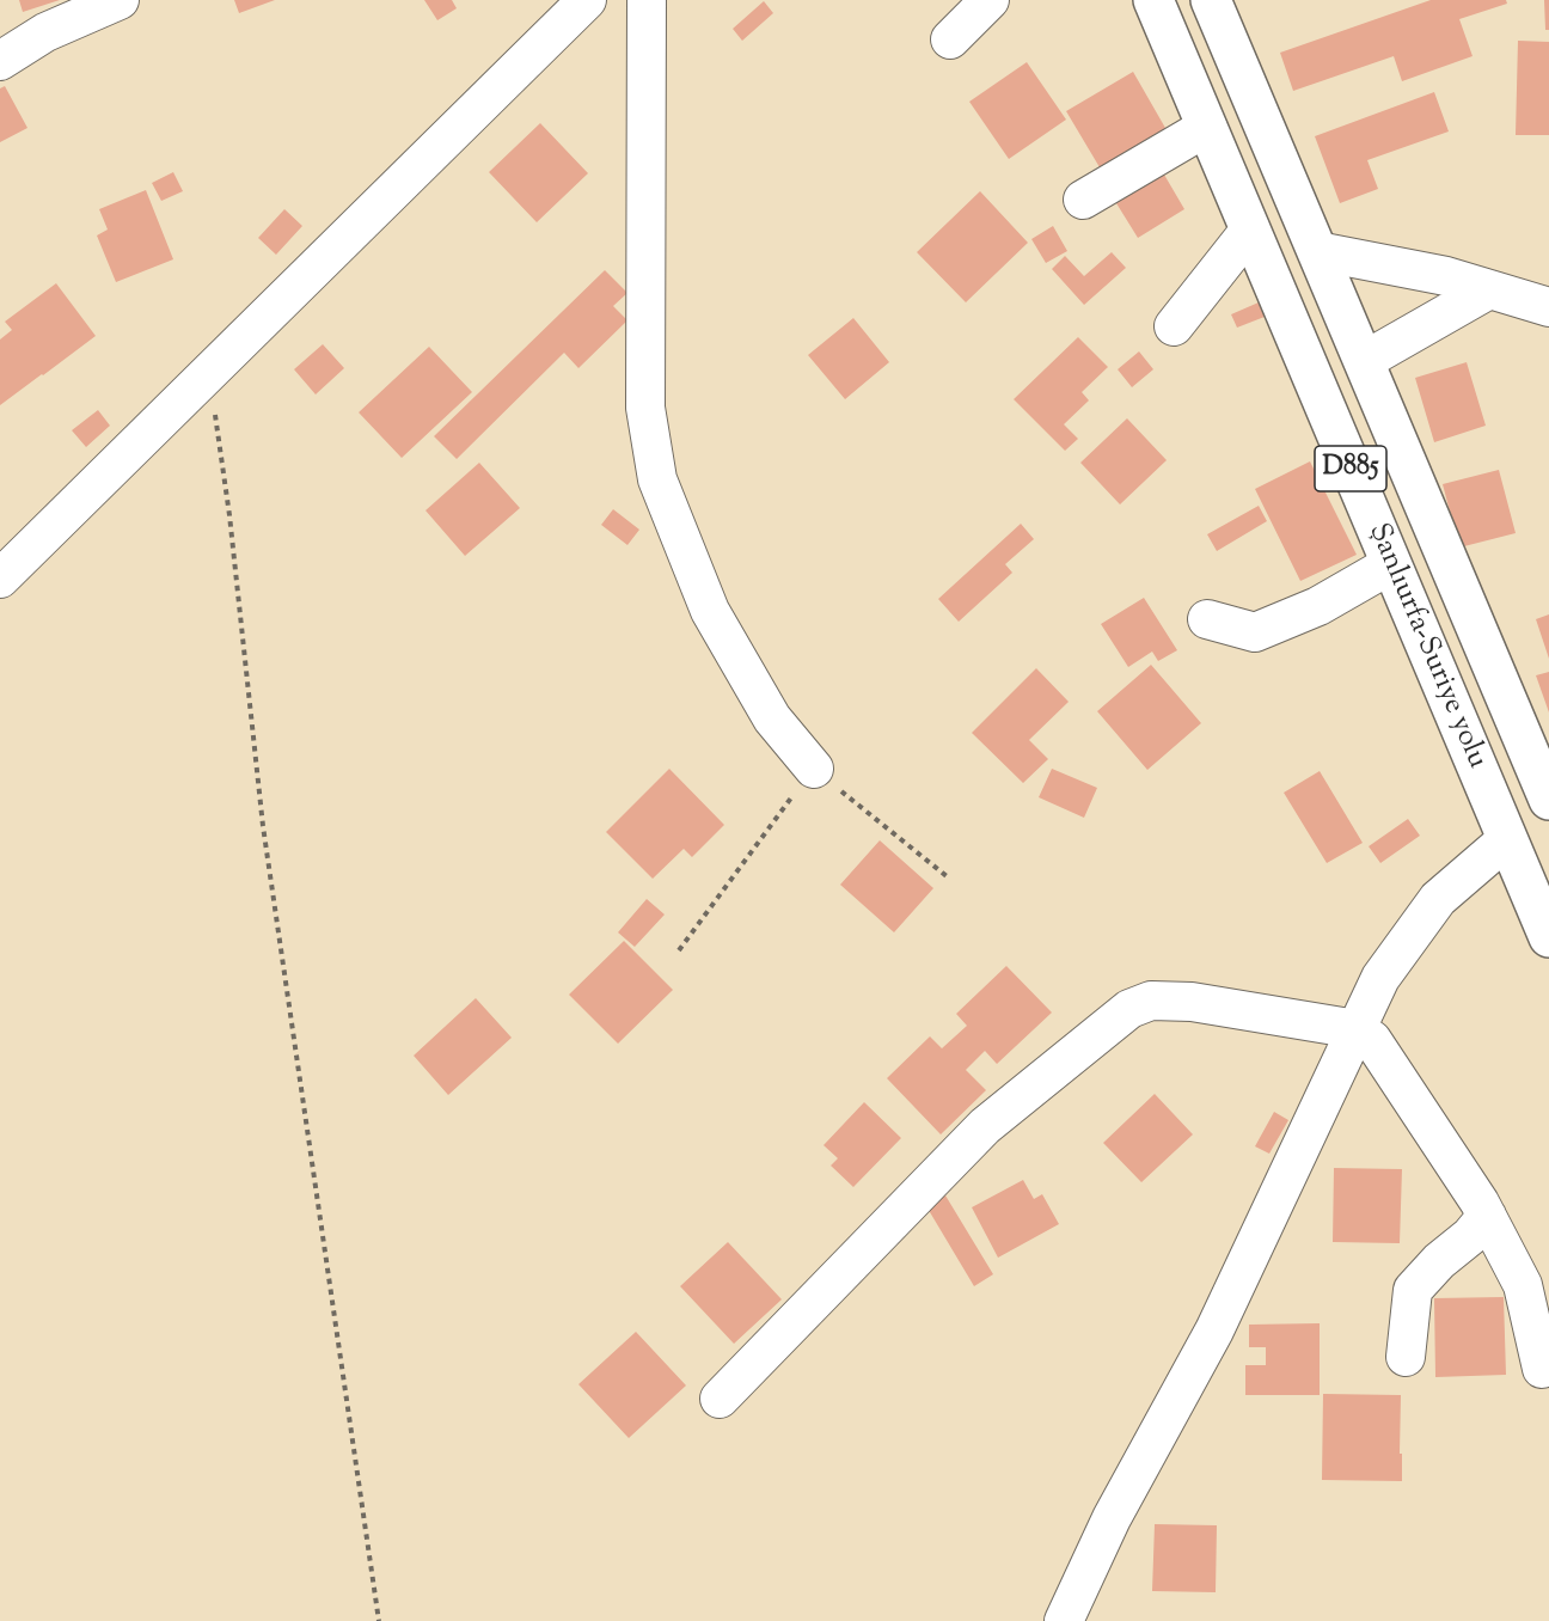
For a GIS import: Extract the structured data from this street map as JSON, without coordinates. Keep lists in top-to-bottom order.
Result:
{
  "streets": {
    "highway": ["D885", "Şanlıurfa-Suriye yolu"]
  }
}
